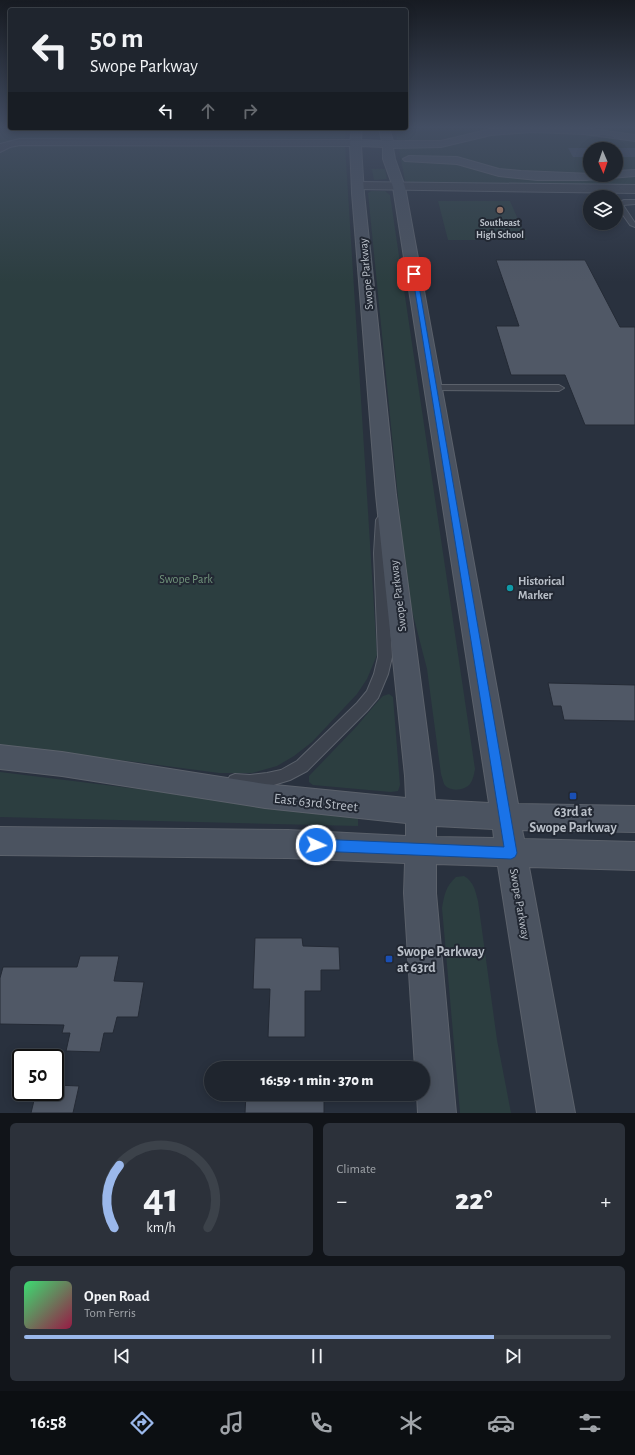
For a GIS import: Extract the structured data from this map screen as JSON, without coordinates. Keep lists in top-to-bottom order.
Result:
{
  "streets": {
    "main road": ["Swope Parkway", "East 63rd Street"]
  },
  "crossings": [
    ["Swope Parkway", "East 63rd Street"]
  ],
  "parks": ["Swope Park"],
  "places": {
    "other": ["Southeast High School", "Historical Marker"],
    "transit": ["63rd at Swope Parkway", "Swope Parkway at 63rd"]
  },
  "north": "bottom",
  "page": {
    "turn": ["50 m", "Swope Parkway"],
    "limit": "50",
    "trip": "16:59 · 1 min · 370 m",
    "tile": "Climate",
    "heat": ["−", "22°", "+"],
    "song": ["Open Road", "Tom Ferris"],
    "tabs": "16:58",
    "gauge": ["41", "km/h"]
  }
}
